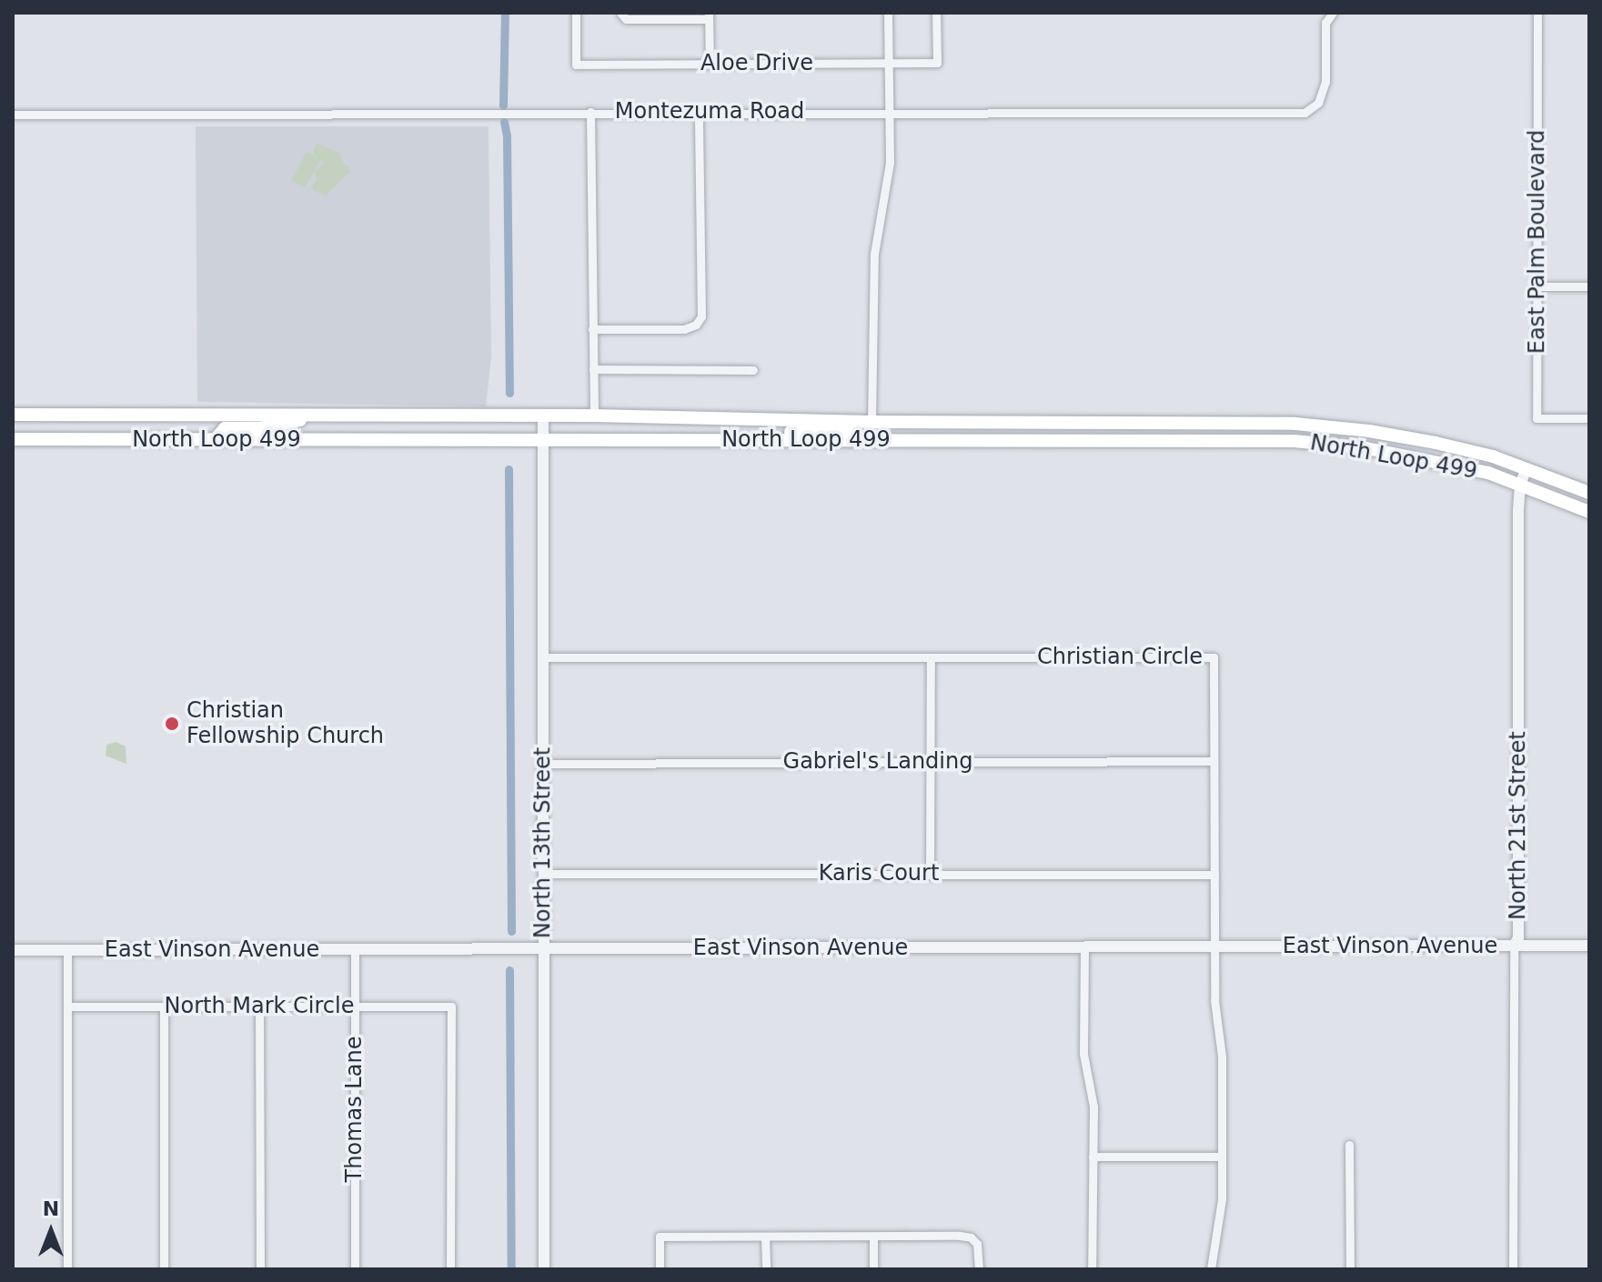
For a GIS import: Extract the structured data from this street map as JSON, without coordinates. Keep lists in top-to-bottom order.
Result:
{
  "streets": {
    "main road": ["North Loop 499"],
    "street": [
      "Aloe Drive",
      "Montezuma Road",
      "East Palm Boulevard",
      "Christian Circle",
      "Gabriel's Landing",
      "North 21st Street",
      "North 13th Street",
      "Karis Court",
      "East Vinson Avenue",
      "North Mark Circle",
      "Thomas Lane"
    ]
  },
  "crossings": [
    ["North Loop 499", "North 21st Street"],
    ["North Loop 499", "North 13th Street"],
    ["Christian Circle", "Gabriel's Landing"],
    ["Christian Circle", "North 13th Street"],
    ["Christian Circle", "Karis Court"],
    ["Christian Circle", "East Vinson Avenue"],
    ["Gabriel's Landing", "North 13th Street"],
    ["North 21st Street", "East Vinson Avenue"],
    ["North 13th Street", "Karis Court"],
    ["North 13th Street", "East Vinson Avenue"],
    ["East Vinson Avenue", "Thomas Lane"],
    ["North Mark Circle", "Thomas Lane"]
  ],
  "places": ["Christian Fellowship Church"],
  "north": "top"
}
